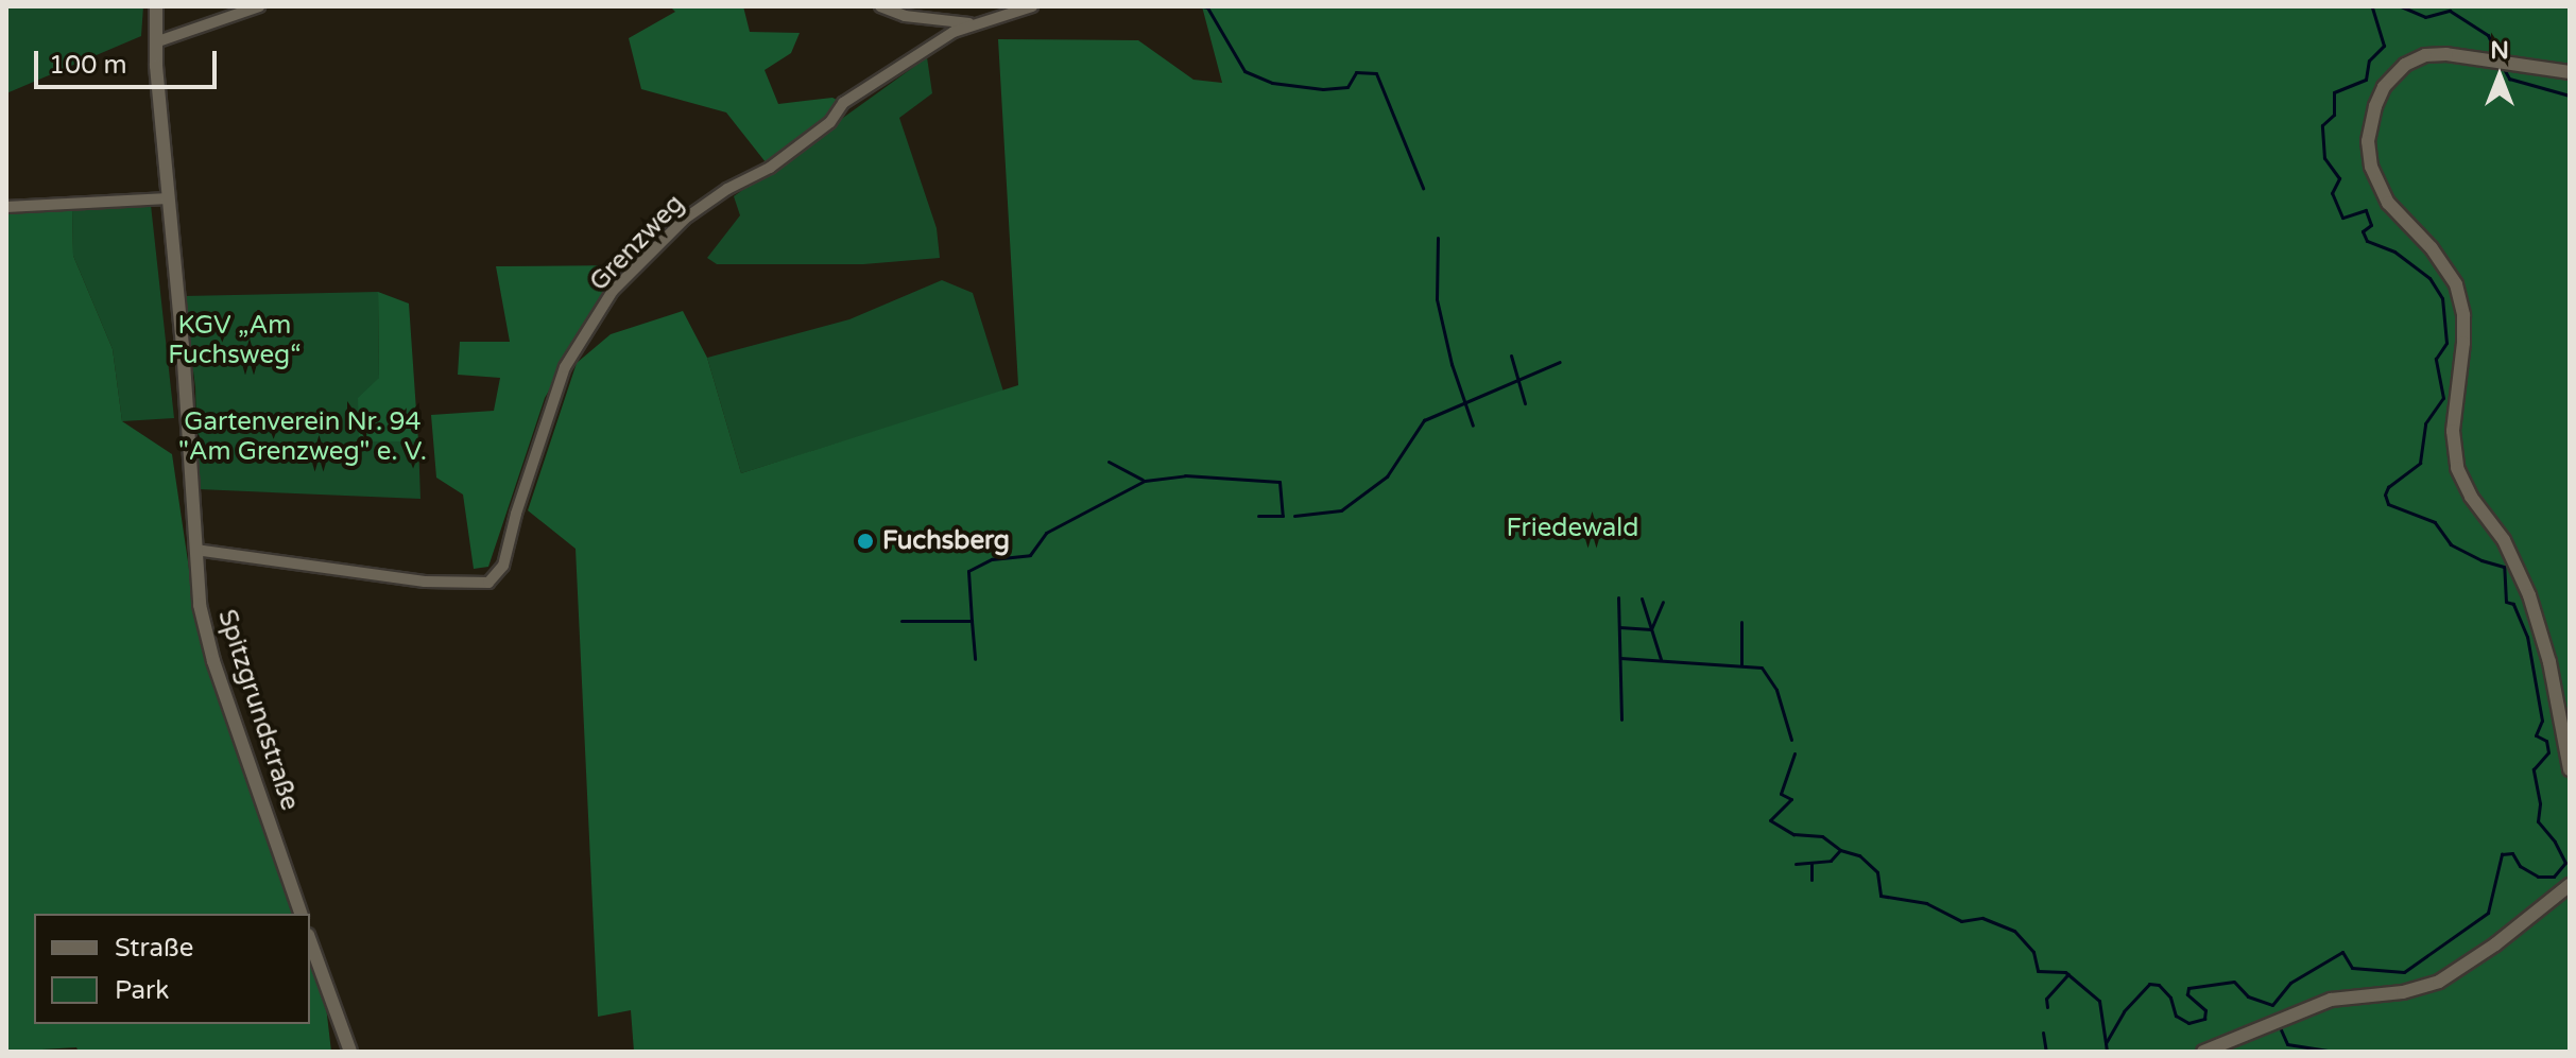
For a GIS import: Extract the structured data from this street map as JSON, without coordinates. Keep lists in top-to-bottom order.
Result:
{
  "streets": {
    "street": ["Grenzweg", "Spitzgrundstraße"]
  },
  "crossings": [
    ["Grenzweg", "Spitzgrundstraße"]
  ],
  "parks": ["KGV „Am Fuchsweg“", "Gartenverein Nr. 94 \"Am Grenzweg\" e. V.", "Friedewald"],
  "places": ["Fuchsberg"],
  "legend": ["Straße", "Park"],
  "scale_bar": "100 m",
  "north": "top"
}
